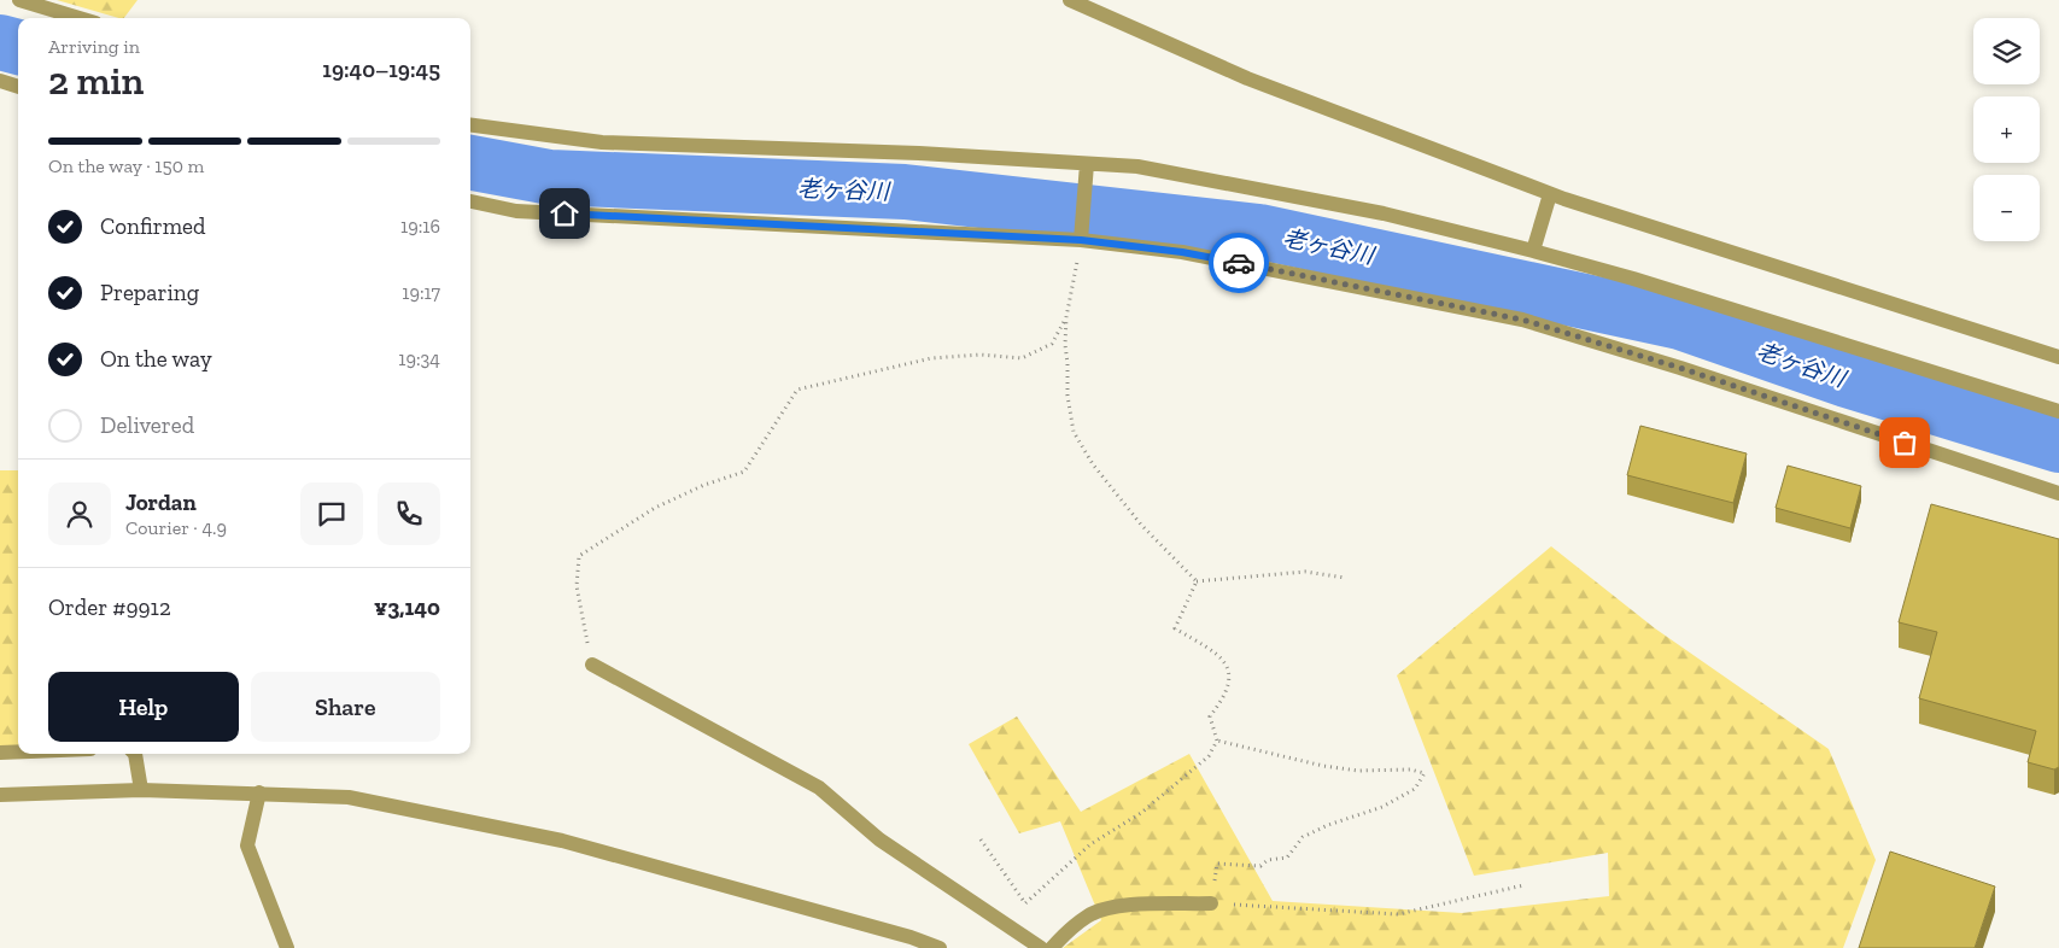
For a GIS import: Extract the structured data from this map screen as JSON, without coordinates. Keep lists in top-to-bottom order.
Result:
{
  "water": ["老ヶ谷川"],
  "page": {
    "map_buttons": ["+", "−"],
    "heading": ["2 min", "Arriving in", "19:40–19:45"],
    "panel": [
      "Jordan",
      "Courier · 4.9",
      "Order #9912",
      "¥3,140"
    ],
    "bar": "On the way · 150 m",
    "list": [
      ["Confirmed", "19:16"],
      ["Preparing", "19:17"],
      ["On the way", "19:34"],
      "Delivered"
    ],
    "buttons": ["Help", "Share"]
  }
}
